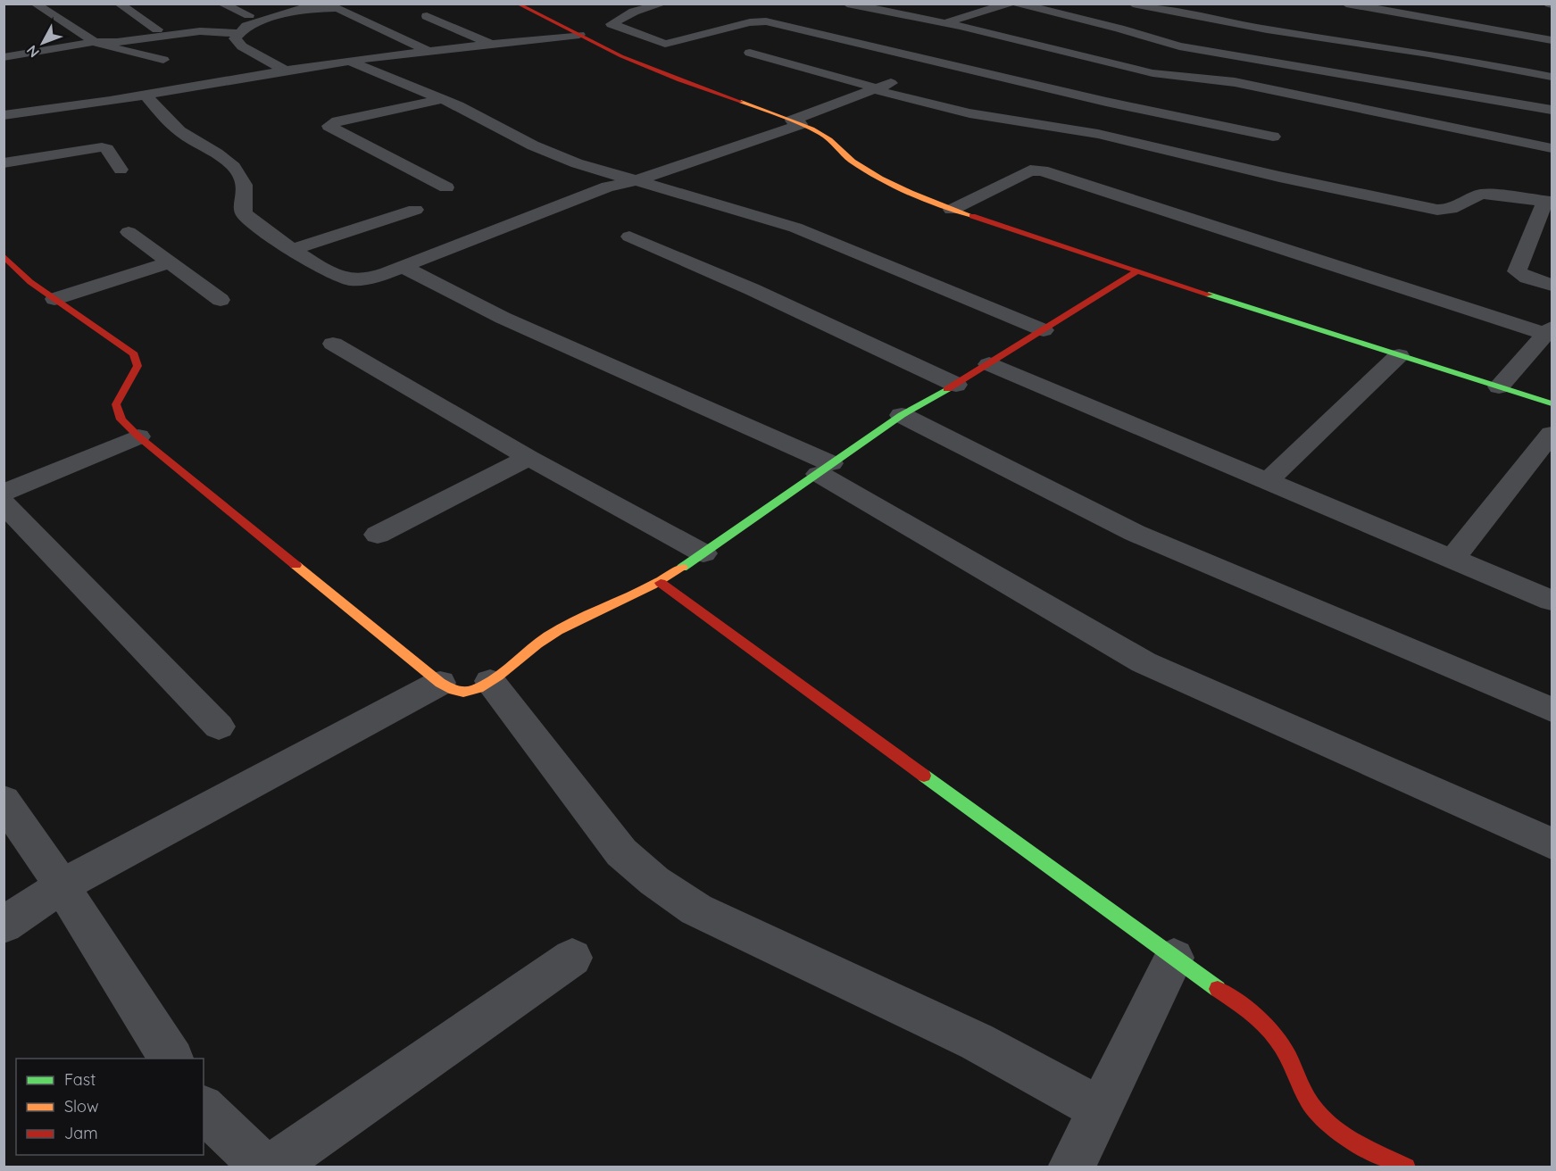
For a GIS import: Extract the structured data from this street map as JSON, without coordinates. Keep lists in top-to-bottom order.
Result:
{
  "legend": ["Fast", "Slow", "Jam"],
  "north": "bottom left"
}
